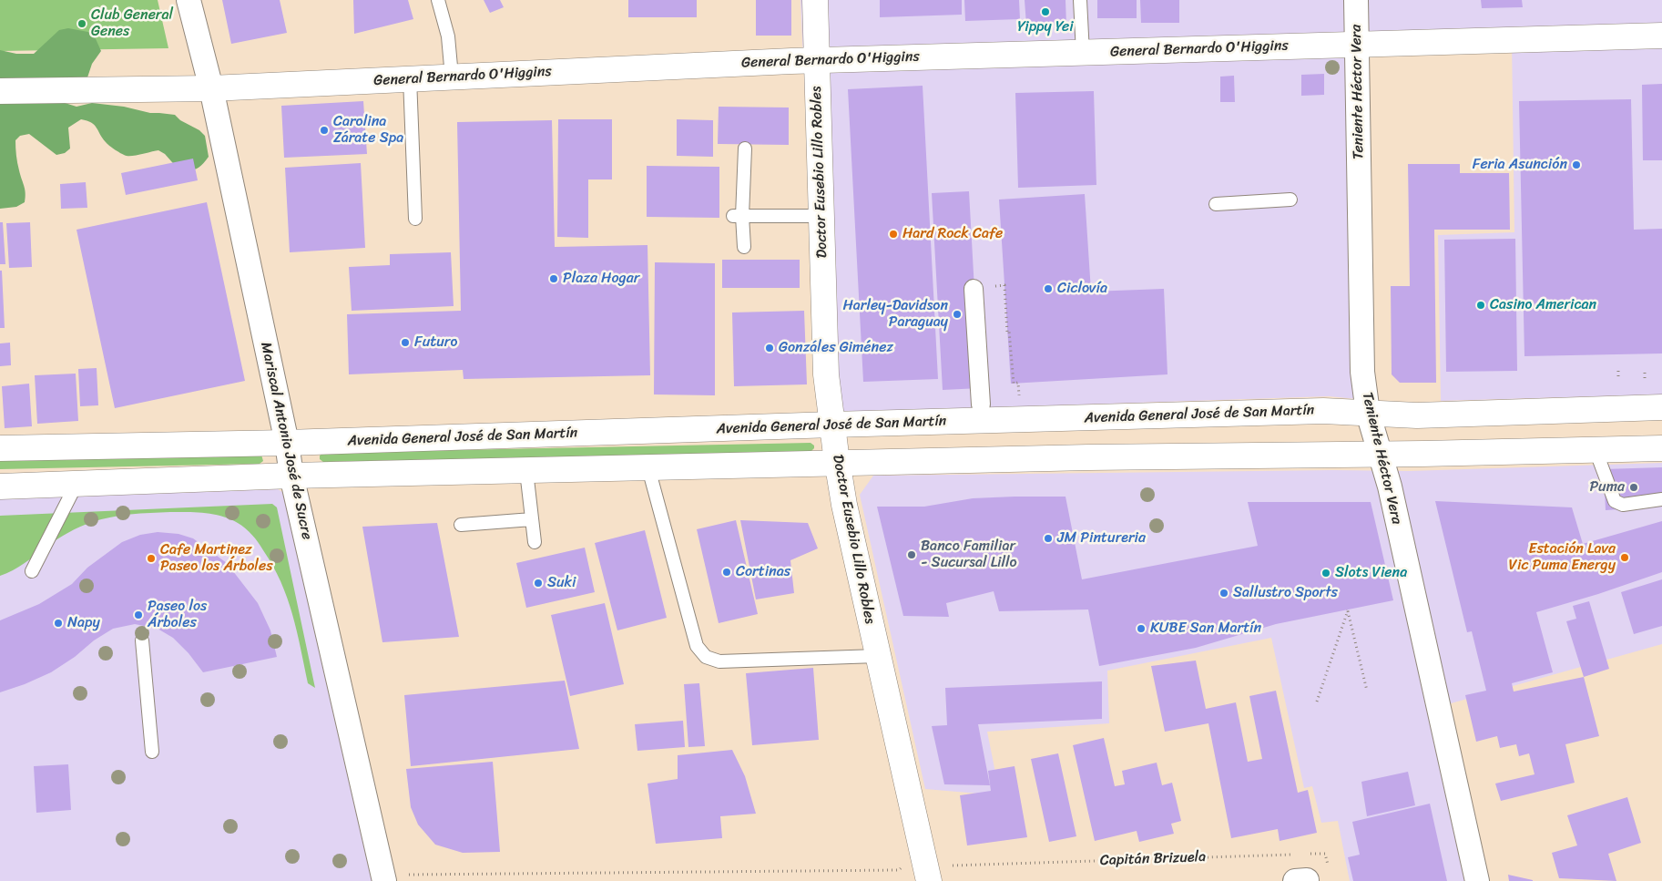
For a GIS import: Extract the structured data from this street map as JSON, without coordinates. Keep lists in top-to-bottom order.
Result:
{
  "streets": {
    "main road": ["General Bernardo O'Higgins", "Doctor Eusebio Lillo Robles", "Avenida General José de San Martín"],
    "street": ["Teniente Héctor Vera", "Mariscal Antonio José de Sucre"],
    "path": ["Capitán Brizuela"]
  },
  "crossings": [
    ["General Bernardo O'Higgins", "Teniente Héctor Vera"],
    ["General Bernardo O'Higgins", "Doctor Eusebio Lillo Robles"],
    ["General Bernardo O'Higgins", "Mariscal Antonio José de Sucre"],
    ["Teniente Héctor Vera", "Avenida General José de San Martín"],
    ["Doctor Eusebio Lillo Robles", "Avenida General José de San Martín"],
    ["Avenida General José de San Martín", "Mariscal Antonio José de Sucre"]
  ],
  "places": [
    "Yippy Yei",
    "Club General Genes",
    "Carolina Zárate Spa",
    "Feria Asunción",
    "Hard Rock Cafe",
    "Plaza Hogar",
    "Ciclovía",
    "Casino American",
    "Harley-Davidson Paraguay",
    "Futuro",
    "Gonzáles Giménez",
    "Puma",
    "JM Pintureria",
    "Banco Familiar - Sucursal Lillo",
    "Estación Lava Vic Puma Energy",
    "Cafe Martinez Paseo los Árboles",
    "Cortinas",
    "Slots Viena",
    "Suki",
    "Sallustro Sports",
    "Paseo los Árboles",
    "Napy",
    "KUBE San Martín"
  ]
}
